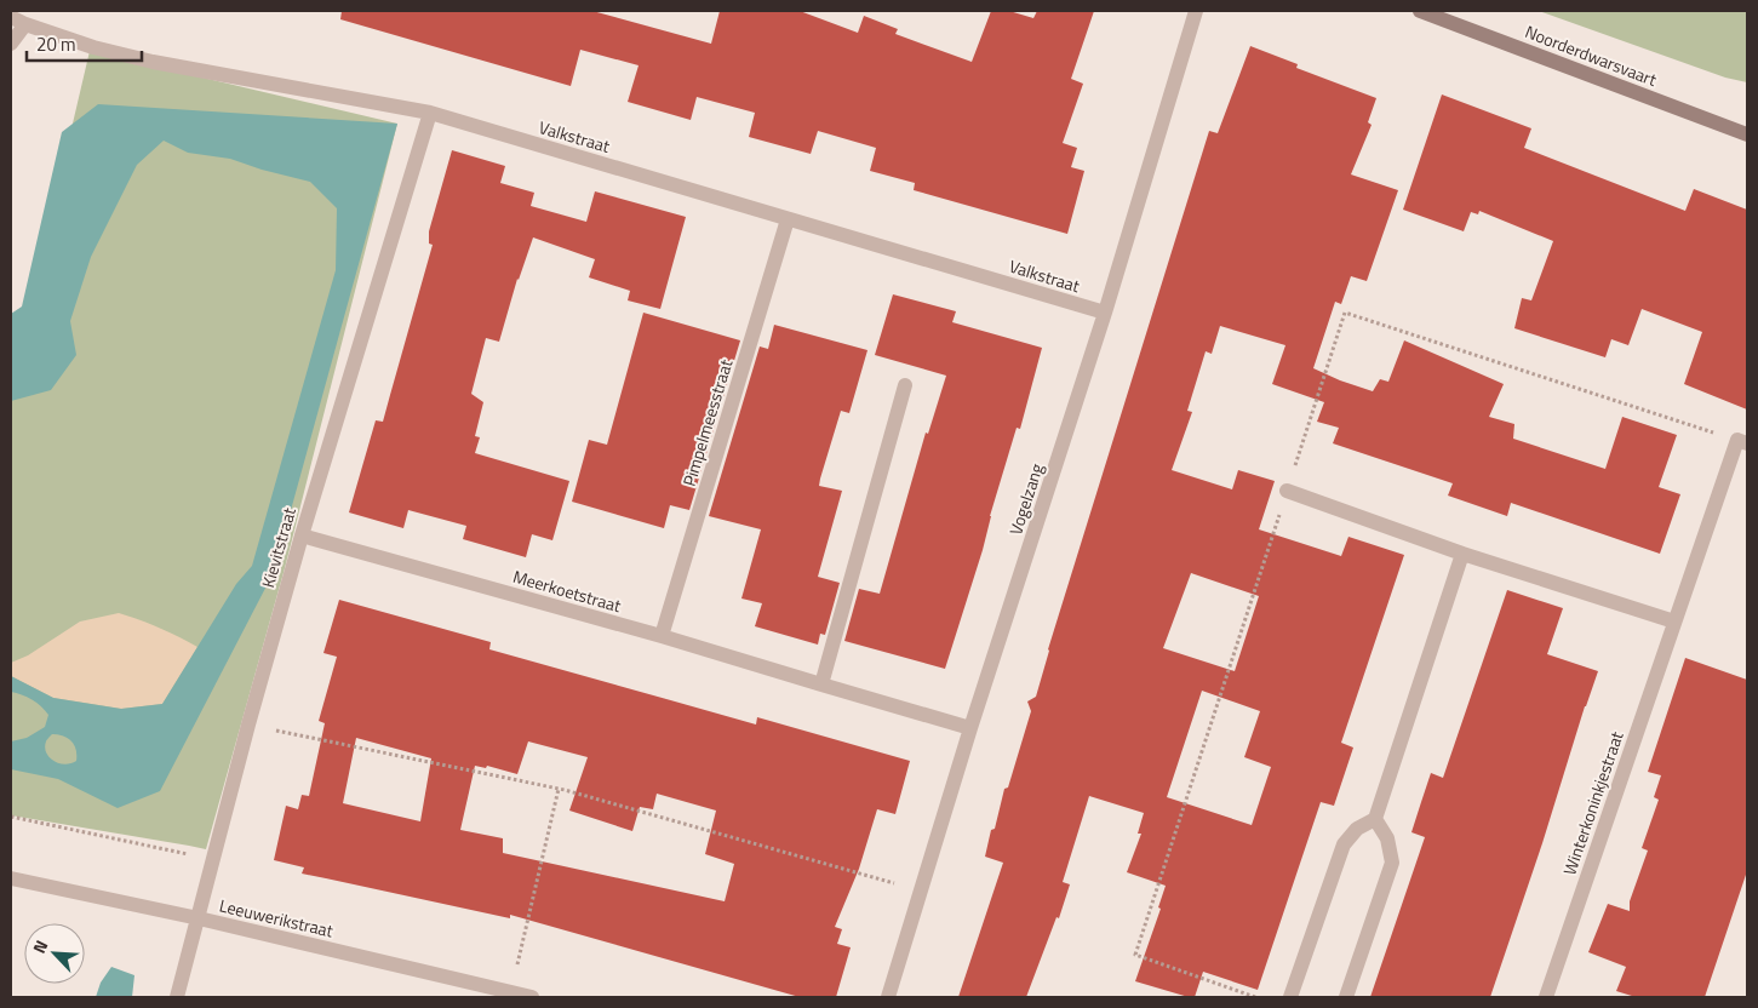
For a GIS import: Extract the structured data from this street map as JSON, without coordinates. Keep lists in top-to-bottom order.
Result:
{
  "streets": {
    "main road": ["Noorderdwarsvaart"],
    "street": [
      "Valkstraat",
      "Pimpelmeesstraat",
      "Vogelzang",
      "Kievitstraat",
      "Meerkoetstraat",
      "Winterkoninkjestraat",
      "Leeuwerikstraat"
    ]
  },
  "crossings": [
    ["Valkstraat", "Pimpelmeesstraat"],
    ["Valkstraat", "Vogelzang"],
    ["Valkstraat", "Kievitstraat"],
    ["Pimpelmeesstraat", "Meerkoetstraat"],
    ["Vogelzang", "Meerkoetstraat"],
    ["Kievitstraat", "Meerkoetstraat"],
    ["Kievitstraat", "Leeuwerikstraat"]
  ],
  "scale_bar": "20 m",
  "north": "top left"
}
